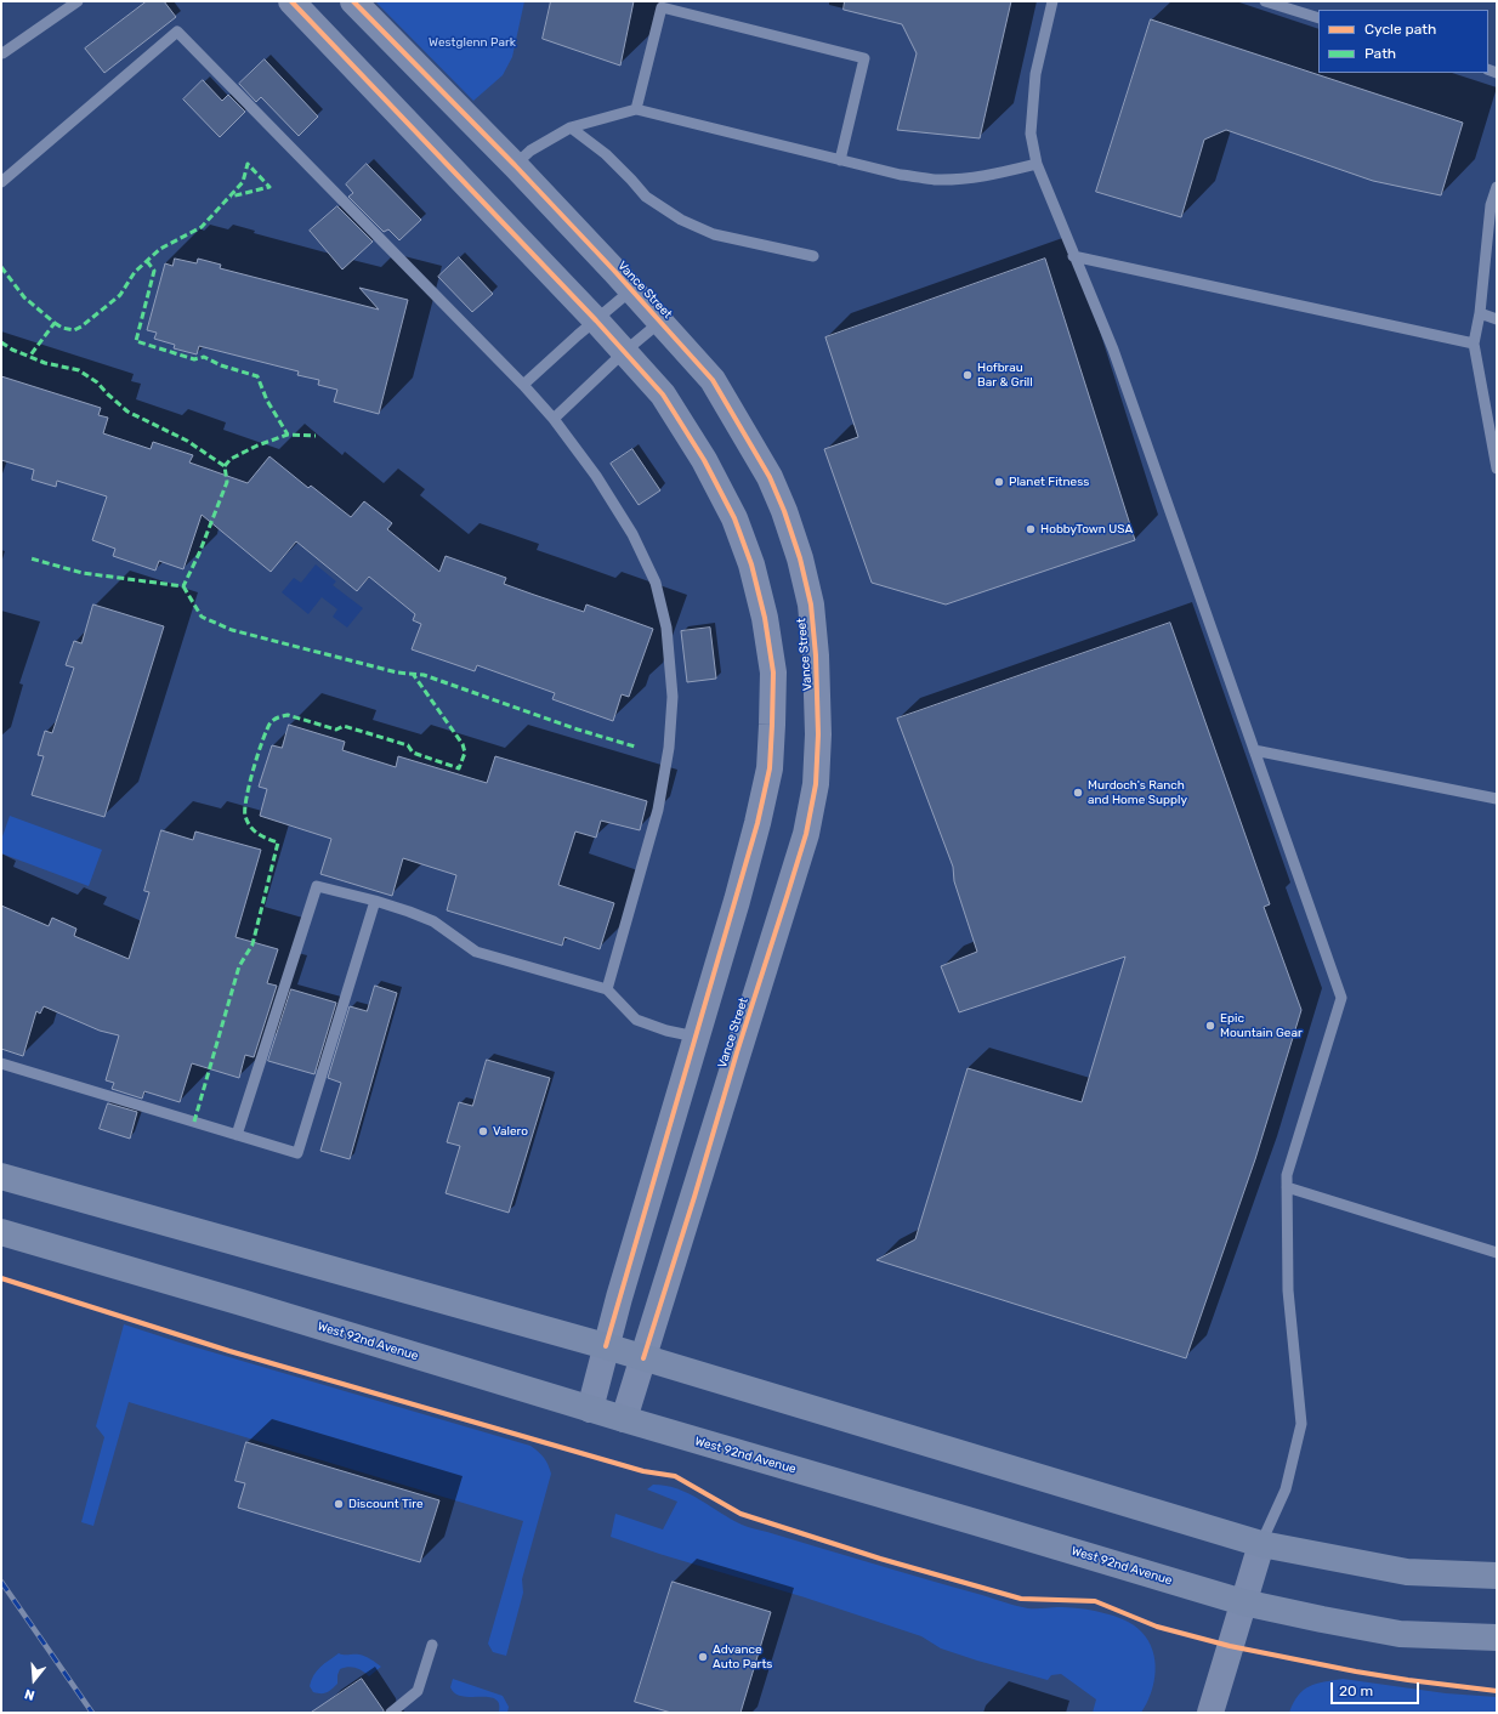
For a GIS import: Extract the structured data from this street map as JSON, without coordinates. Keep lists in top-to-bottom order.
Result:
{
  "streets": {
    "main road": ["West 92nd Avenue"],
    "street": ["Vance Street"]
  },
  "crossings": [
    ["Vance Street", "West 92nd Avenue"]
  ],
  "parks": ["Westglenn Park"],
  "places": [
    "Hofbrau Bar & Grill",
    "Planet Fitness",
    "HobbyTown USA",
    "Murdoch's Ranch and Home Supply",
    "Epic Mountain Gear",
    "Valero",
    "Discount Tire",
    "Advance Auto Parts"
  ],
  "legend": ["Cycle path", "Path"],
  "scale_bar": "20 m",
  "north": "bottom"
}
